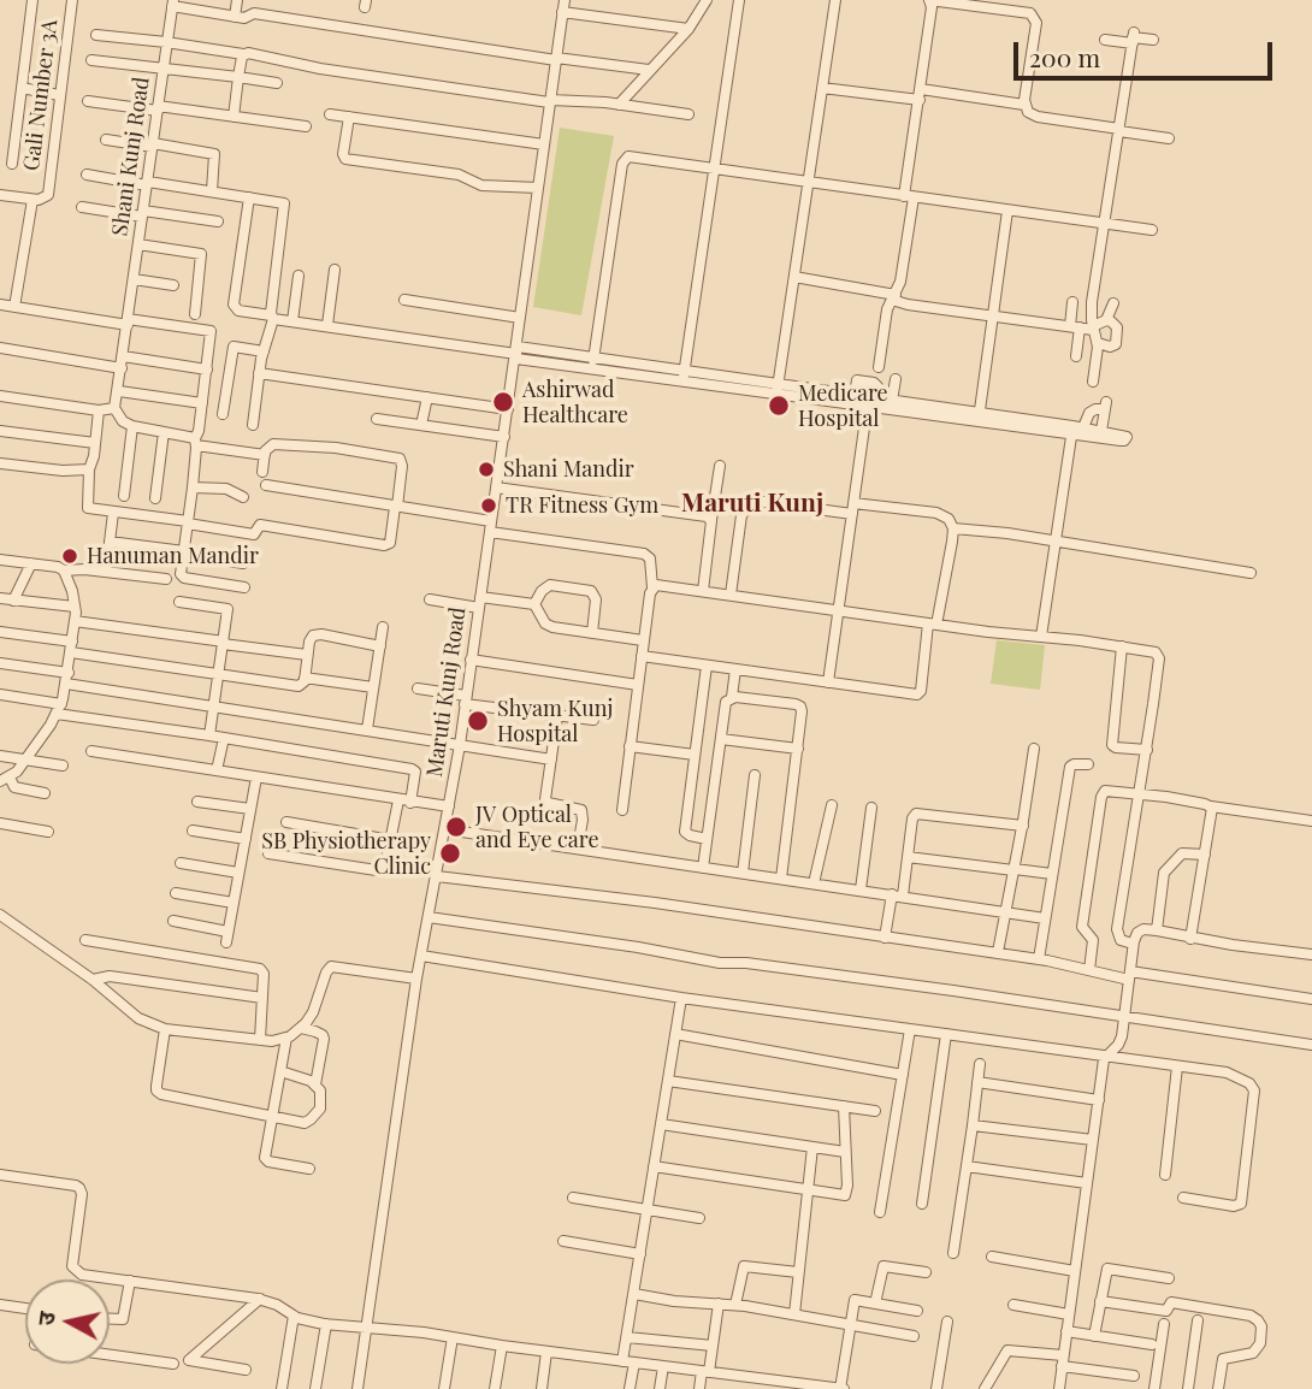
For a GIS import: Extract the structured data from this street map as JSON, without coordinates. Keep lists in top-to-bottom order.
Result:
{
  "streets": {
    "street": ["Gali Number 3A", "Shani Kunj Road", "Maruti Kunj Road"]
  },
  "districts": ["Maruti Kunj"],
  "places": [
    "Ashirwad Healthcare",
    "Medicare Hospital",
    "Shani Mandir",
    "TR Fitness Gym",
    "Hanuman Mandir",
    "Shyam Kunj Hospital",
    "JV Optical and Eye care",
    "SB Physiotherapy Clinic"
  ],
  "scale_bar": "200 m",
  "north": "left"
}
